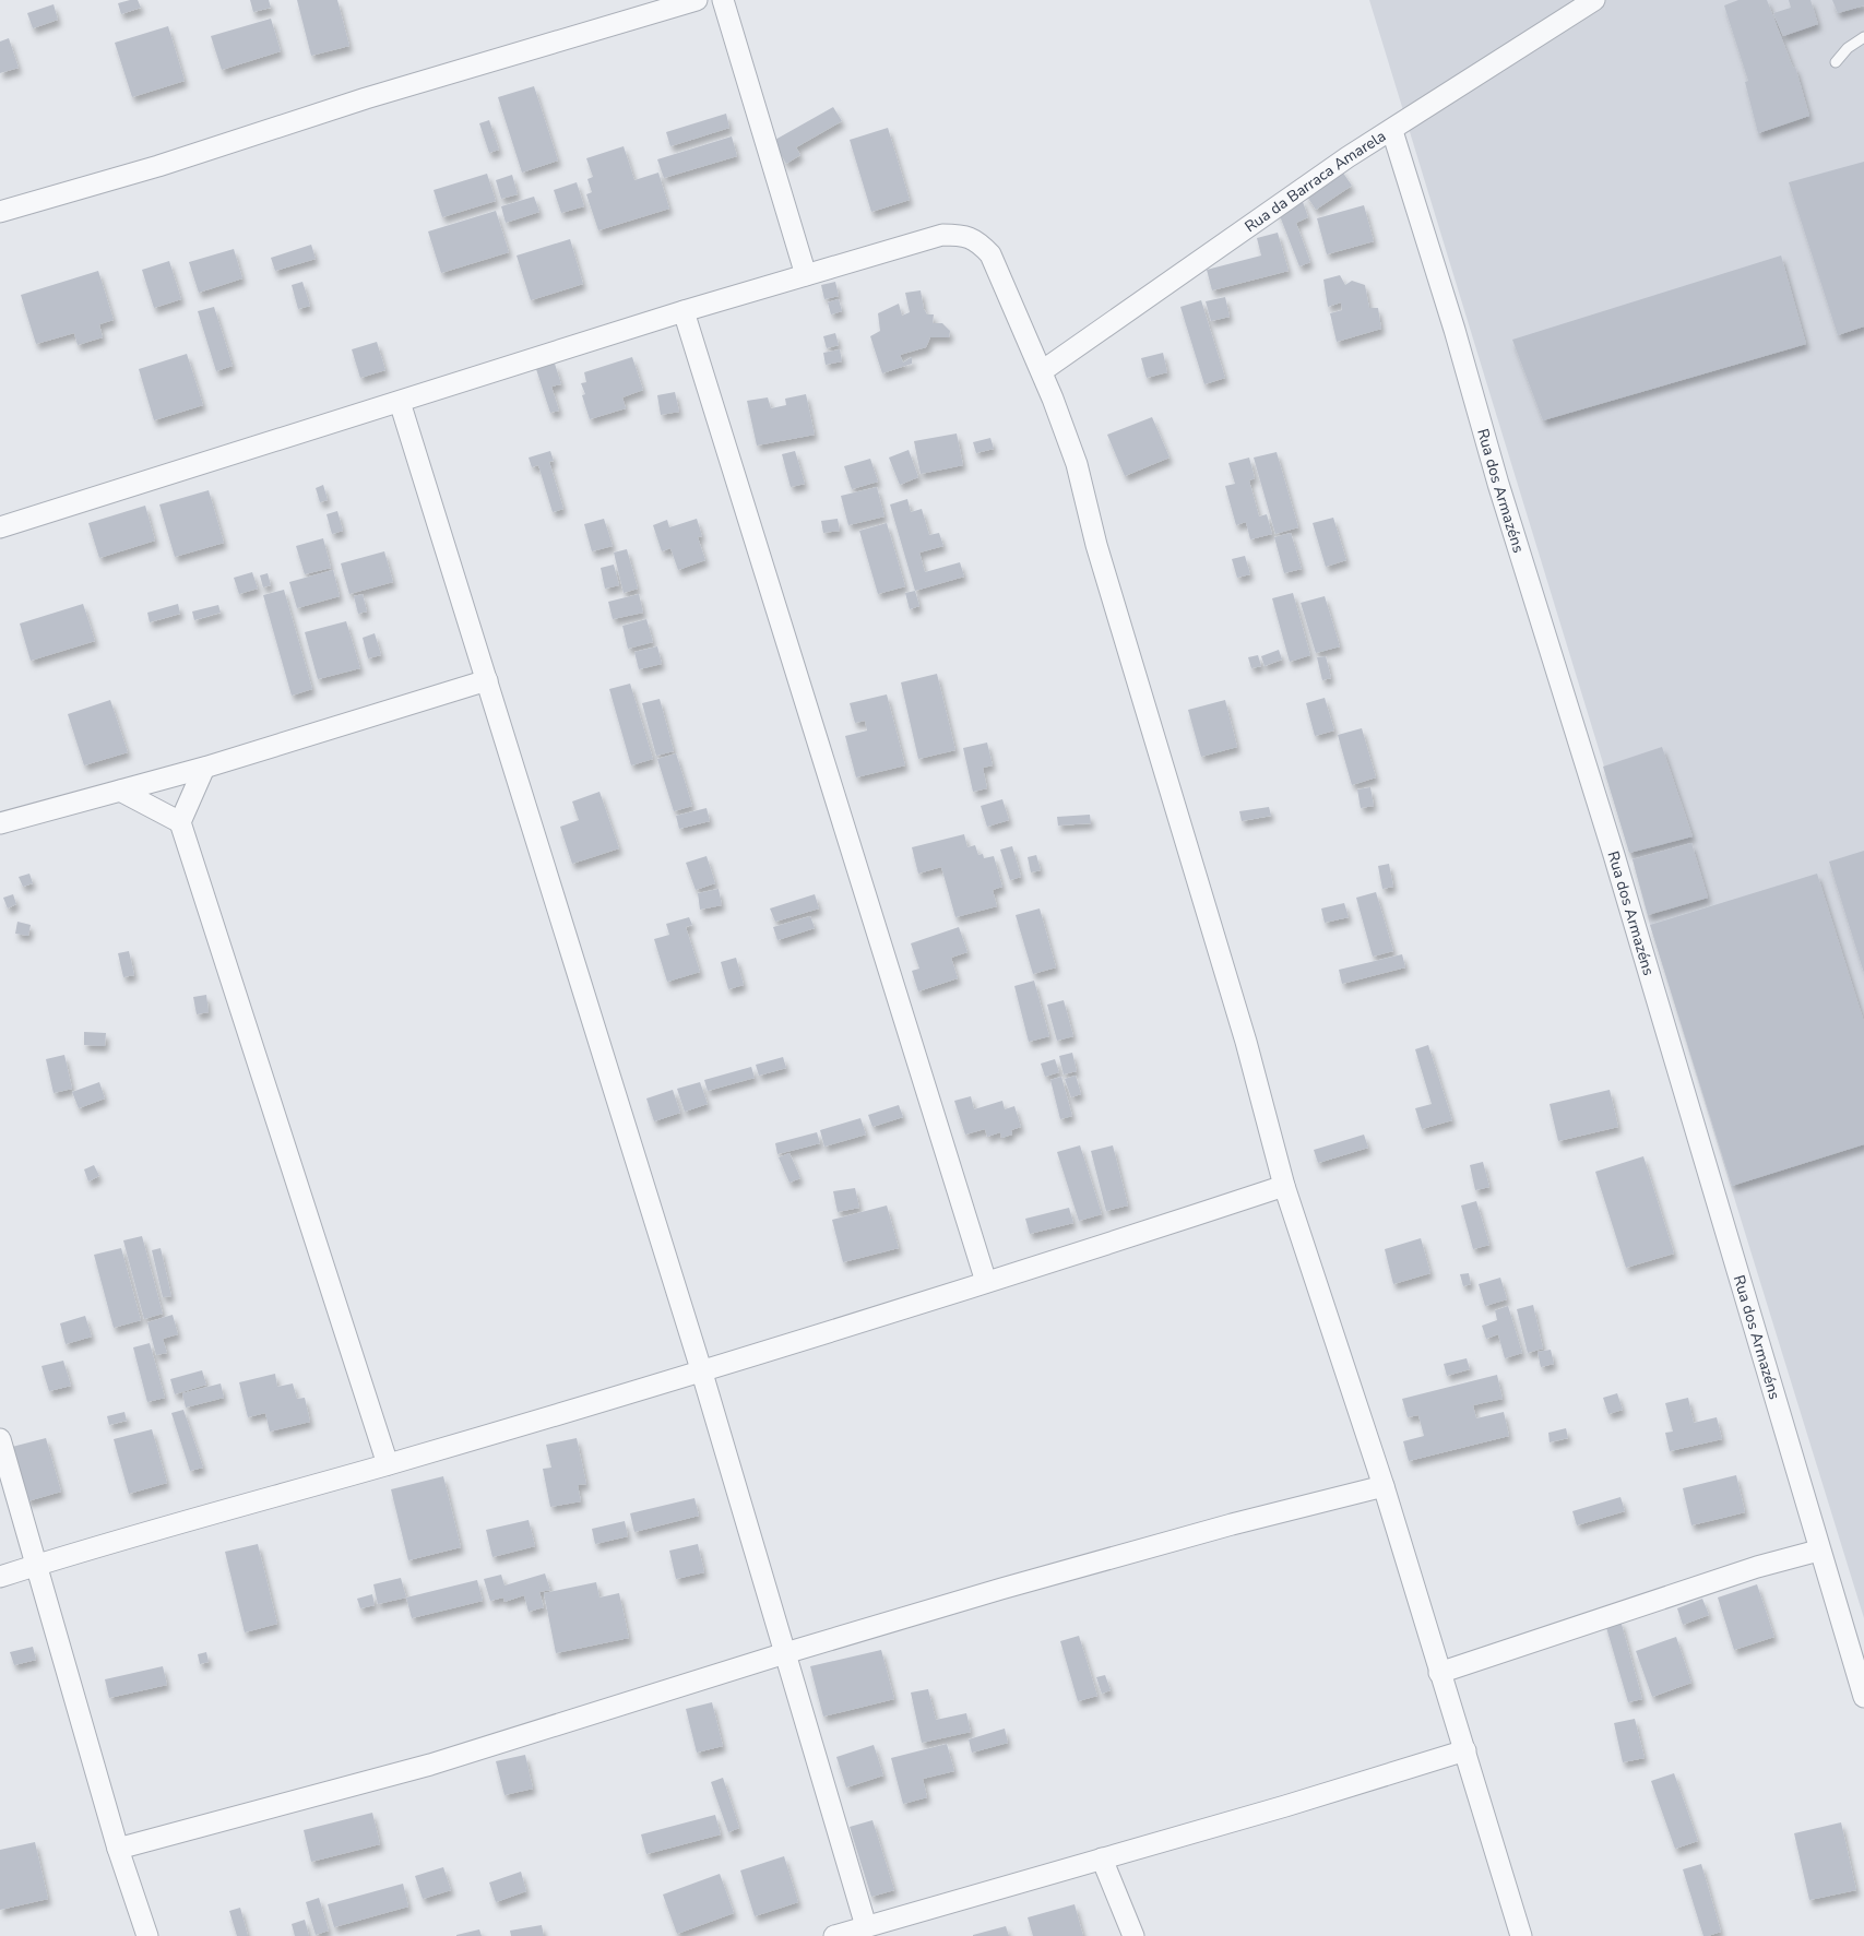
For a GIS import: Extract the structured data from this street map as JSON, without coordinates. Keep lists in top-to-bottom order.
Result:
{
  "streets": {
    "street": ["Rua da Barraca Amarela", "Rua dos Armazéns"]
  },
  "crossings": [
    ["Rua da Barraca Amarela", "Rua dos Armazéns"]
  ]
}
